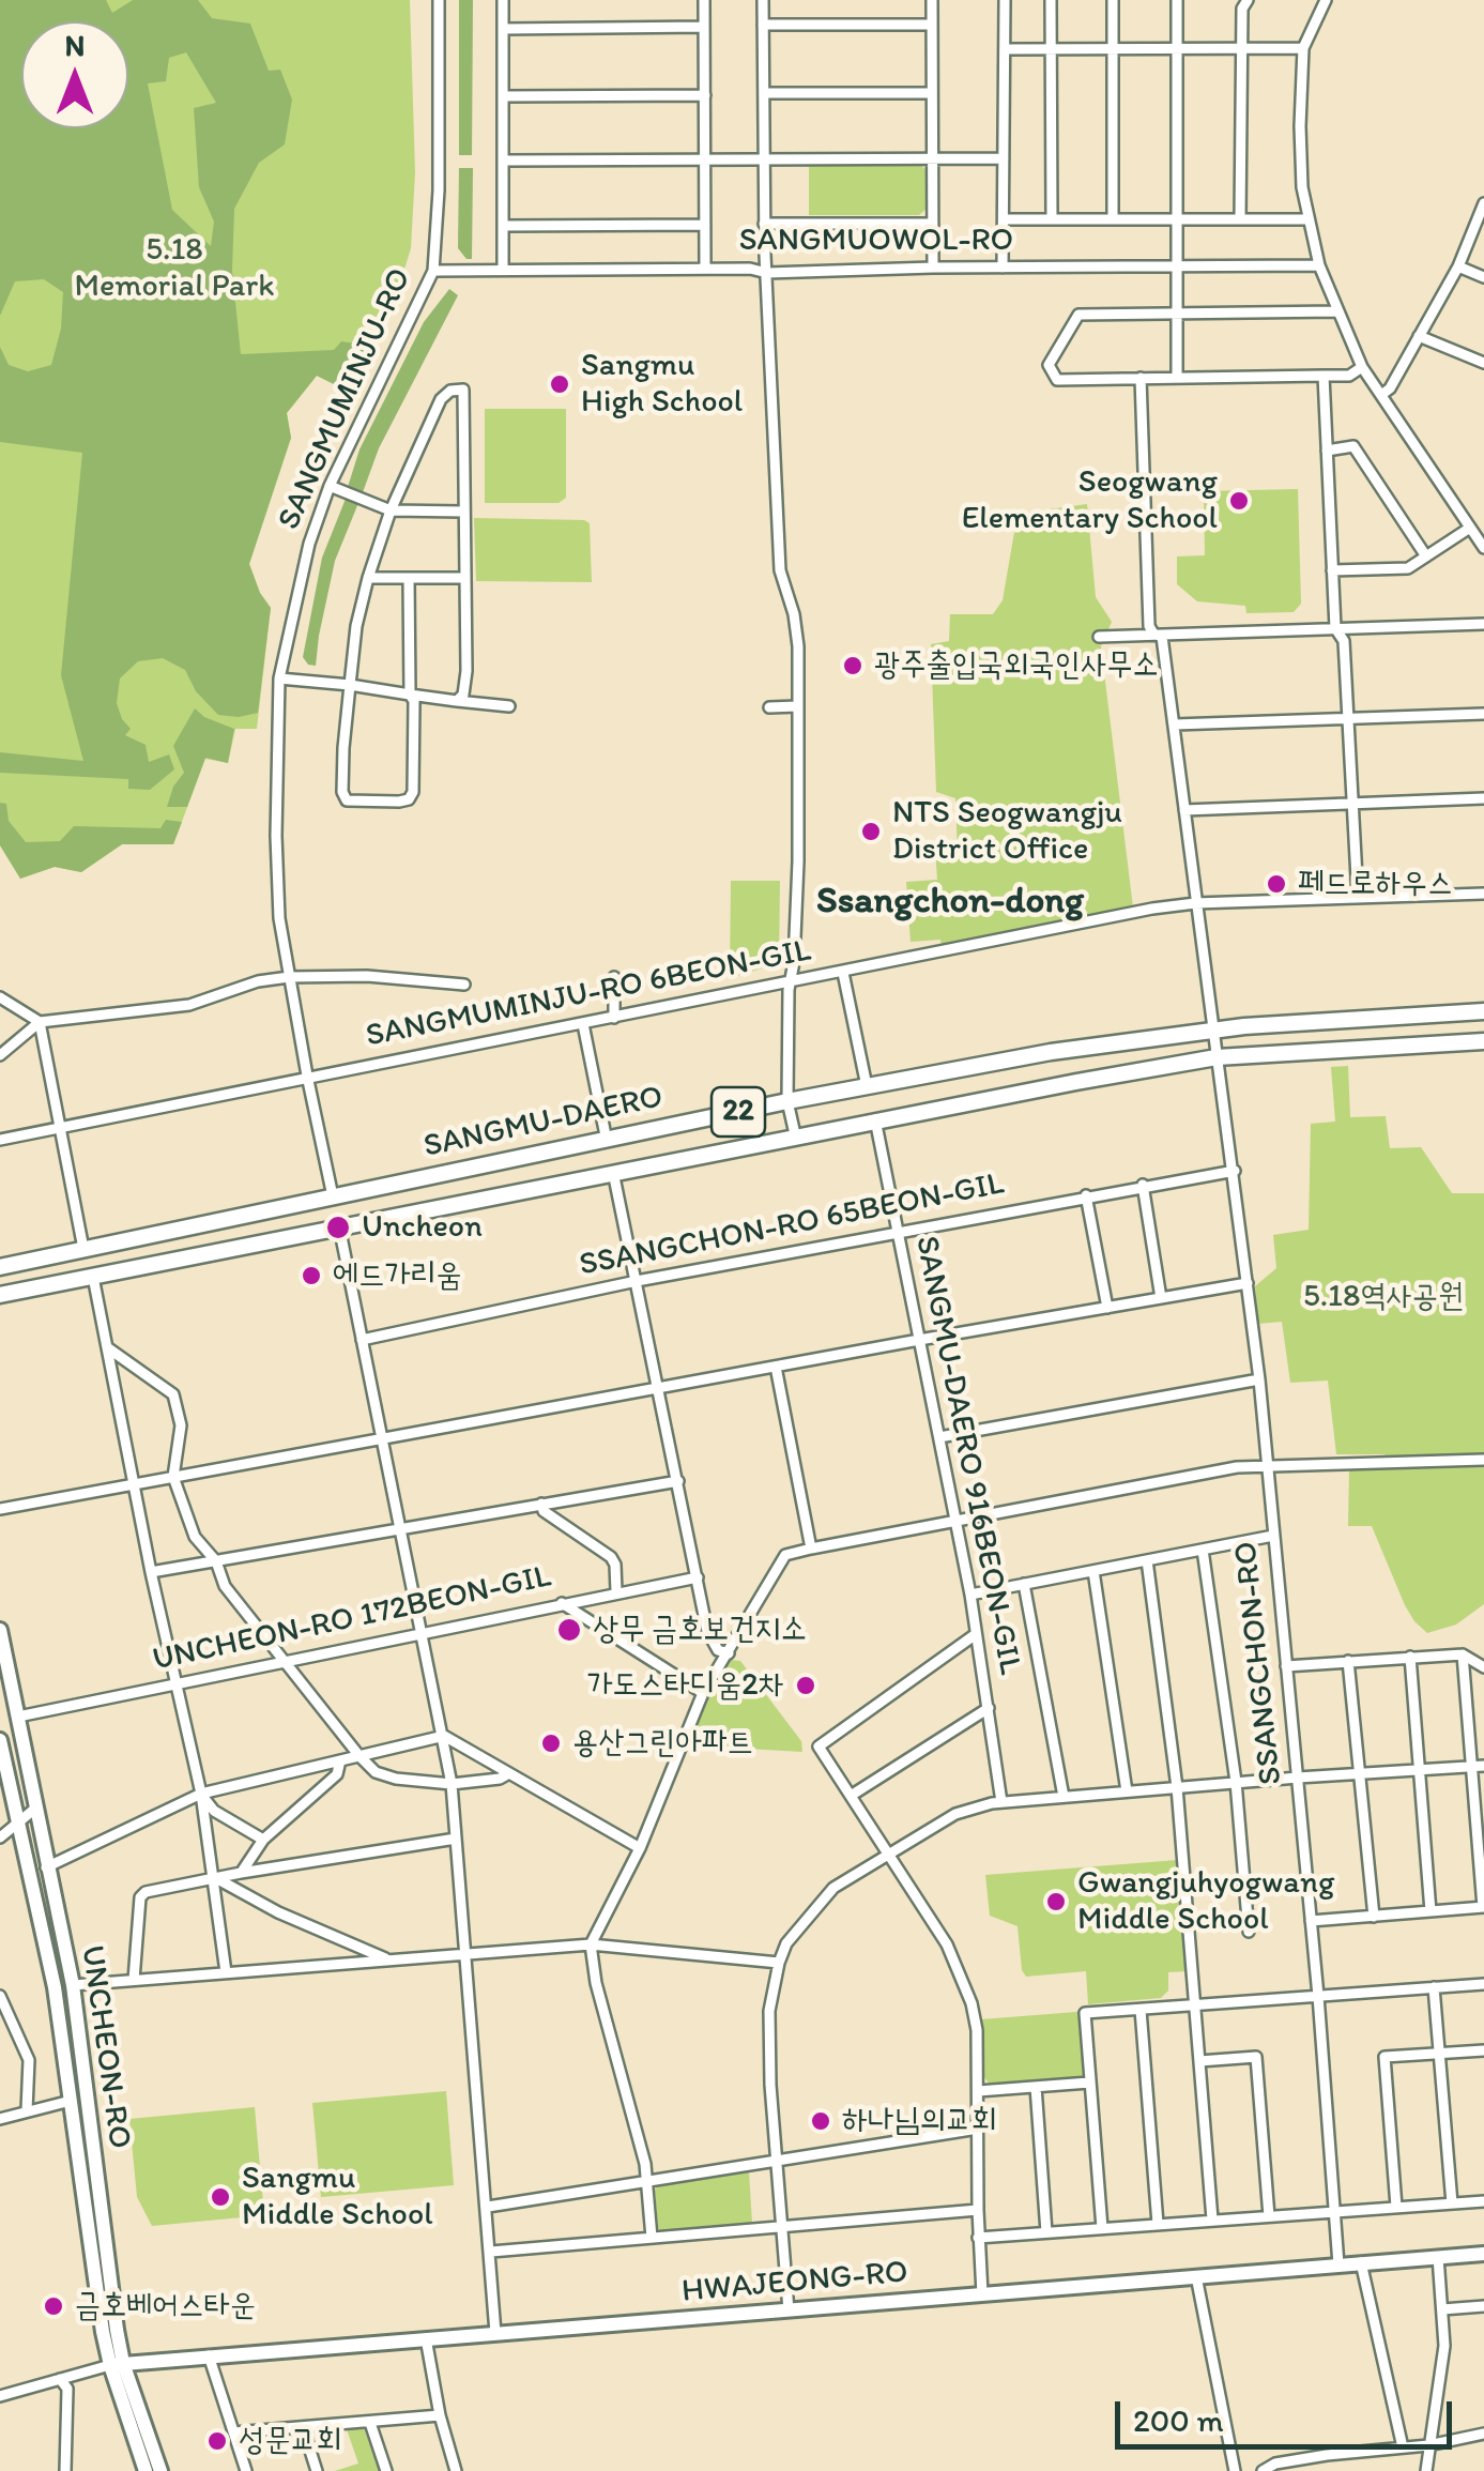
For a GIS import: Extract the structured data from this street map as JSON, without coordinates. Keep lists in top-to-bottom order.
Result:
{
  "streets": {
    "main road": ["22", "SANGMU-DAERO"],
    "street": [
      "SANGMUOWOL-RO",
      "SANGMUMINJU-RO",
      "SANGMUMINJU-RO 6BEON-GIL",
      "SSANGCHON-RO 65BEON-GIL",
      "SANGMU-DAERO 916BEON-GIL",
      "UNCHEON-RO 172BEON-GIL",
      "SSANGCHON-RO",
      "UNCHEON-RO",
      "HWAJEONG-RO"
    ]
  },
  "crossings": [
    ["SANGMUOWOL-RO", "SANGMUMINJU-RO"],
    ["SANGMUMINJU-RO", "SANGMUMINJU-RO 6BEON-GIL"],
    ["SANGMUMINJU-RO", "SANGMU-DAERO"],
    ["SANGMUMINJU-RO 6BEON-GIL", "SSANGCHON-RO"],
    ["SANGMU-DAERO", "SANGMU-DAERO 916BEON-GIL"],
    ["SANGMU-DAERO", "SSANGCHON-RO"],
    ["SSANGCHON-RO 65BEON-GIL", "SANGMU-DAERO 916BEON-GIL"],
    ["SSANGCHON-RO 65BEON-GIL", "SSANGCHON-RO"],
    ["UNCHEON-RO 172BEON-GIL", "UNCHEON-RO"],
    ["SSANGCHON-RO", "HWAJEONG-RO"],
    ["UNCHEON-RO", "HWAJEONG-RO"]
  ],
  "districts": ["Ssangchon-dong"],
  "parks": ["5.18 Memorial Park", "5.18역사공원"],
  "places": [
    "Sangmu High School",
    "Seogwang Elementary School",
    "광주출입국외국인사무소",
    "NTS Seogwangju District Office",
    "페드로하우스",
    "Uncheon",
    "에드가리움",
    "상무 금호보건지소",
    "가도스타디움2차",
    "용산그린아파트",
    "Gwangjuhyogwang Middle School",
    "하나님의교회",
    "Sangmu Middle School",
    "금호베어스타운",
    "성문교회"
  ],
  "scale_bar": "200 m",
  "north": "top"
}
